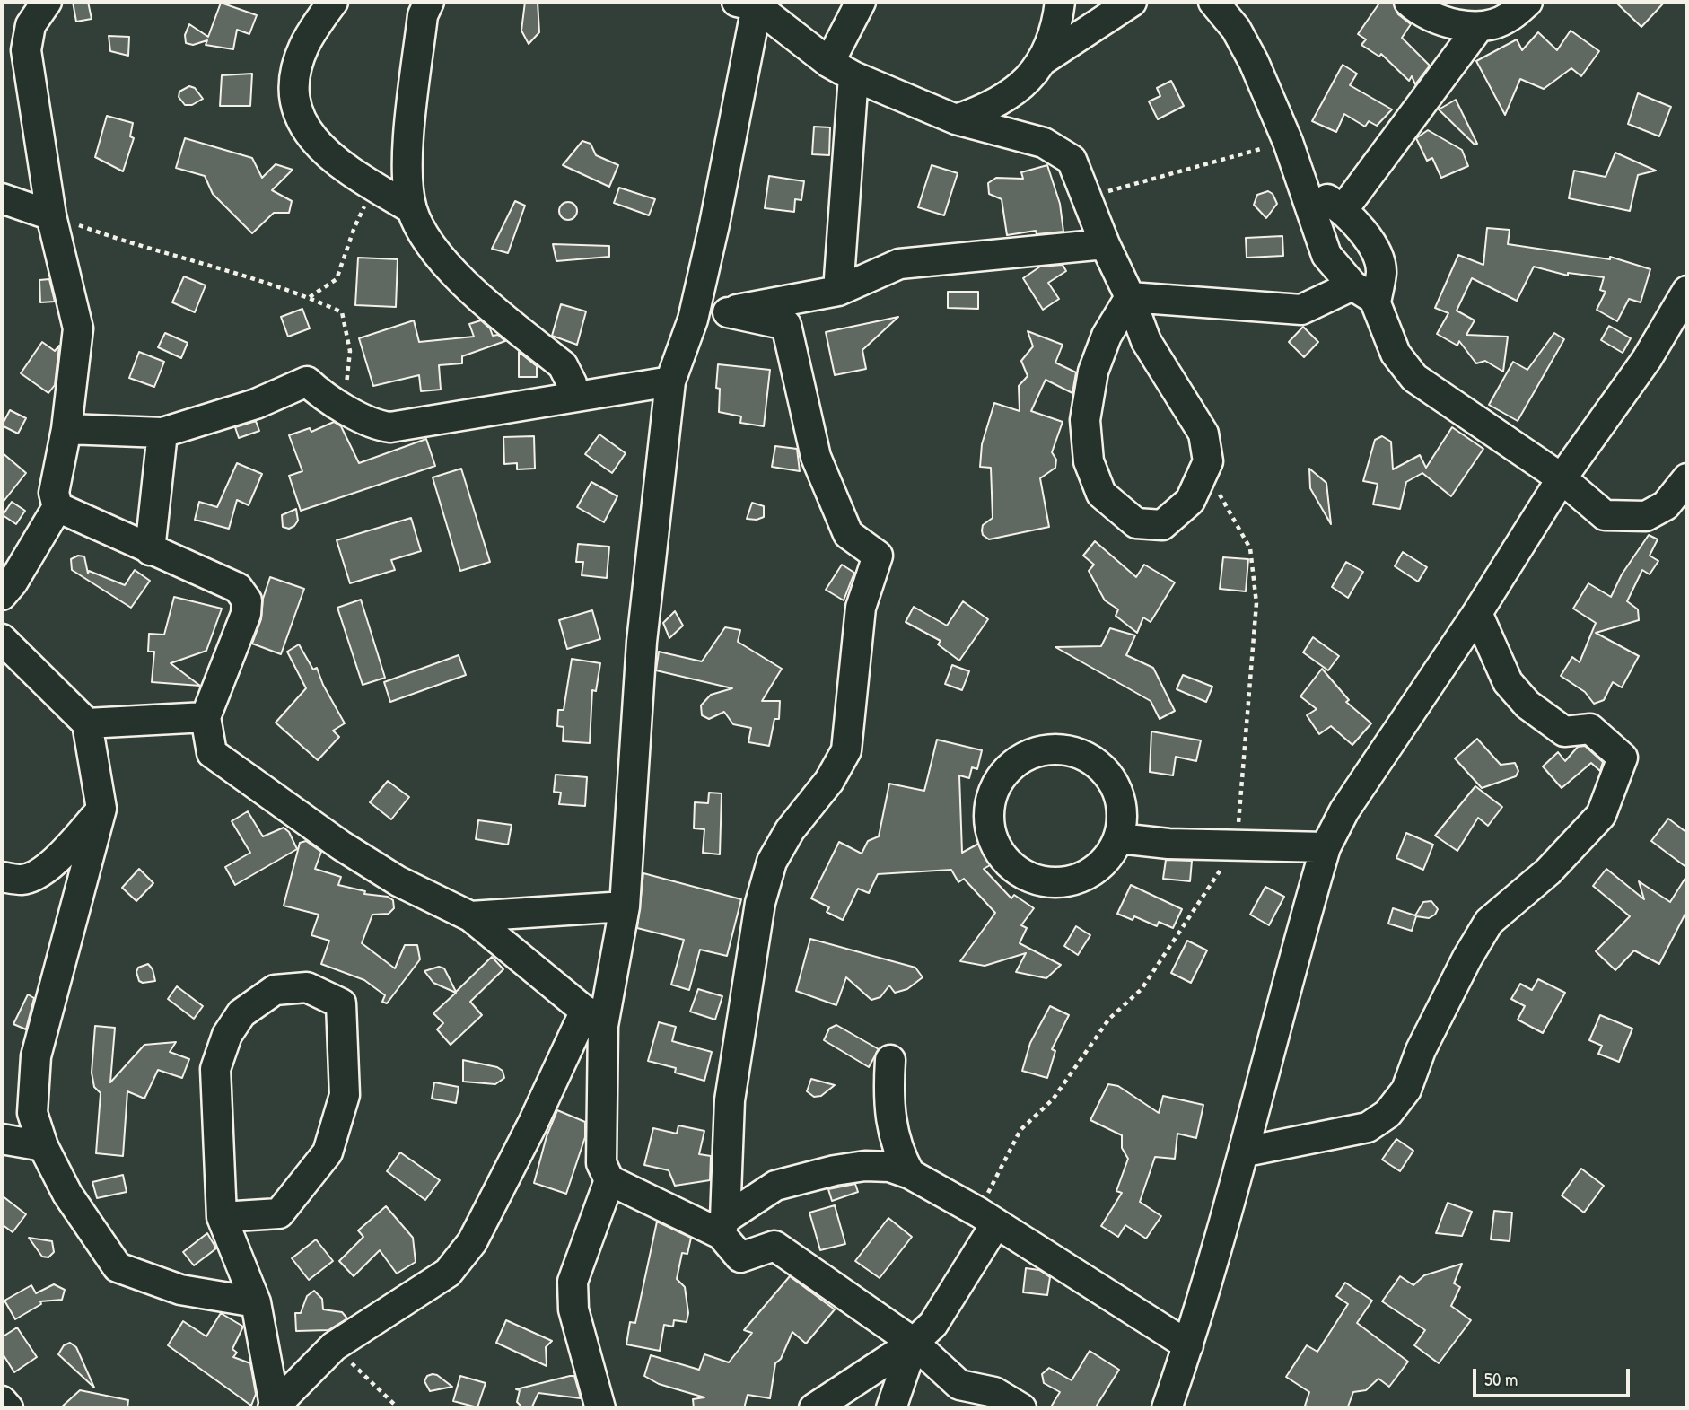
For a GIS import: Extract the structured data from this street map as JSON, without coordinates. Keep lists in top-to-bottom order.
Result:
{
  "scale_bar": "50 m"
}
